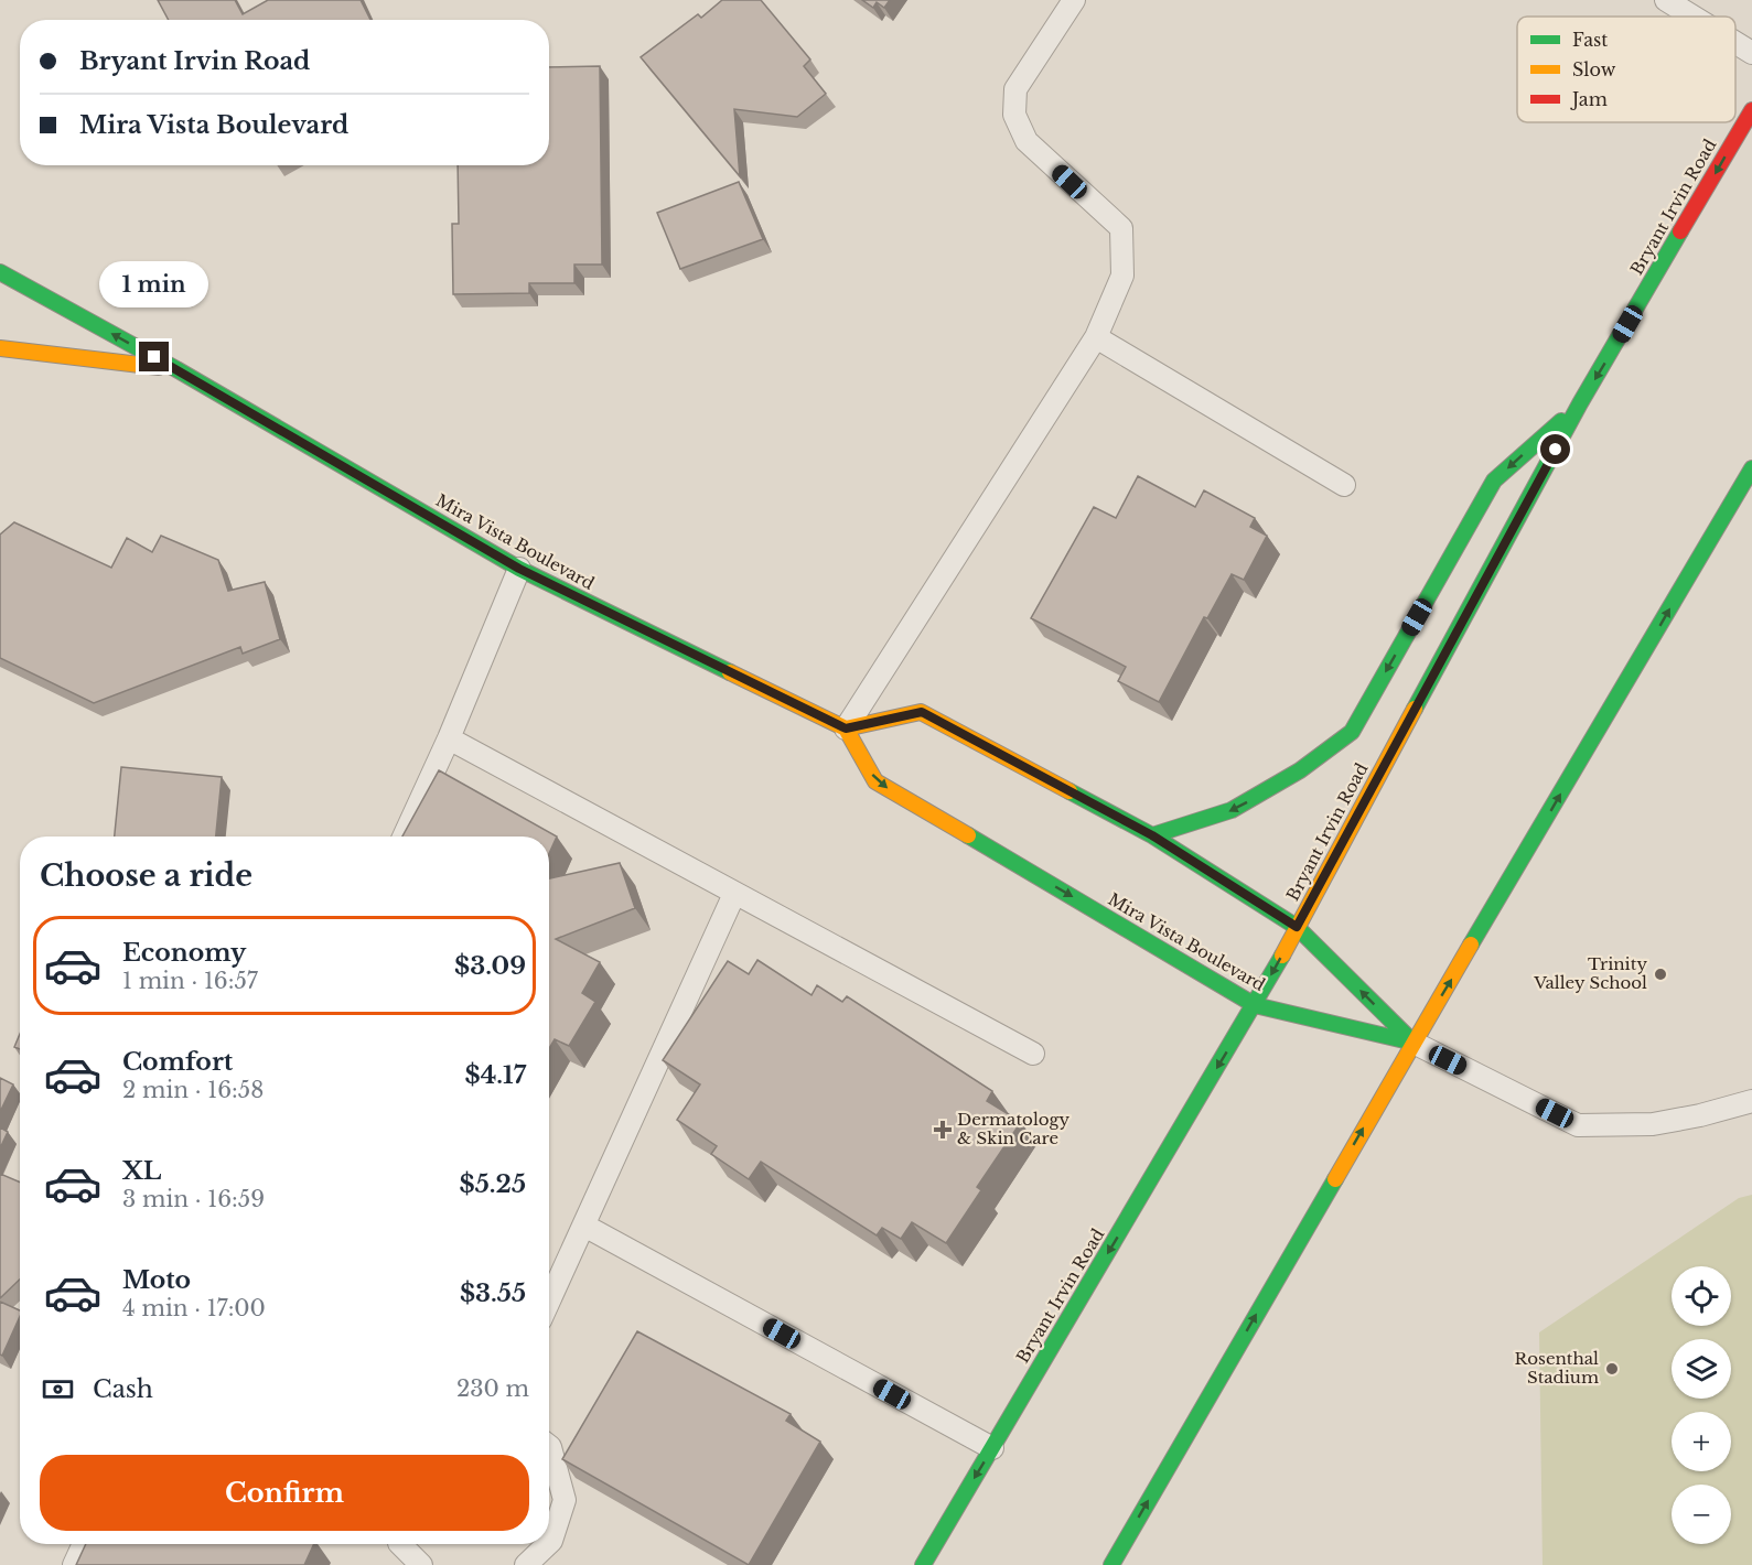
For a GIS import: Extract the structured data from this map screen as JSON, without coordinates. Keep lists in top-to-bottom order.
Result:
{
  "streets": {
    "main road": ["Bryant Irvin Road", "Mira Vista Boulevard"]
  },
  "crossings": [
    ["Bryant Irvin Road", "Mira Vista Boulevard"]
  ],
  "one_way": ["Bryant Irvin Road"],
  "places": {
    "other": ["Trinity Valley School", "Rosenthal Stadium"],
    "health": ["Dermatology & Skin Care"]
  },
  "legend": ["Fast", "Slow", "Jam"],
  "page": {
    "banner": ["Bryant Irvin Road", "Mira Vista Boulevard"],
    "bubble": "1 min",
    "heading": "Choose a ride",
    "list": [
      {
        "name": "Economy",
        "note": "1 min · 16:57",
        "value": "$3.09"
      },
      {
        "name": "Comfort",
        "note": "2 min · 16:58",
        "value": "$4.17"
      },
      {
        "name": "XL",
        "note": "3 min · 16:59",
        "value": "$5.25"
      },
      {
        "name": "Moto",
        "note": "4 min · 17:00",
        "value": "$3.55"
      }
    ],
    "map_buttons": ["+", "−"],
    "pay": ["Cash", "230 m"],
    "buttons": "Confirm"
  }
}
